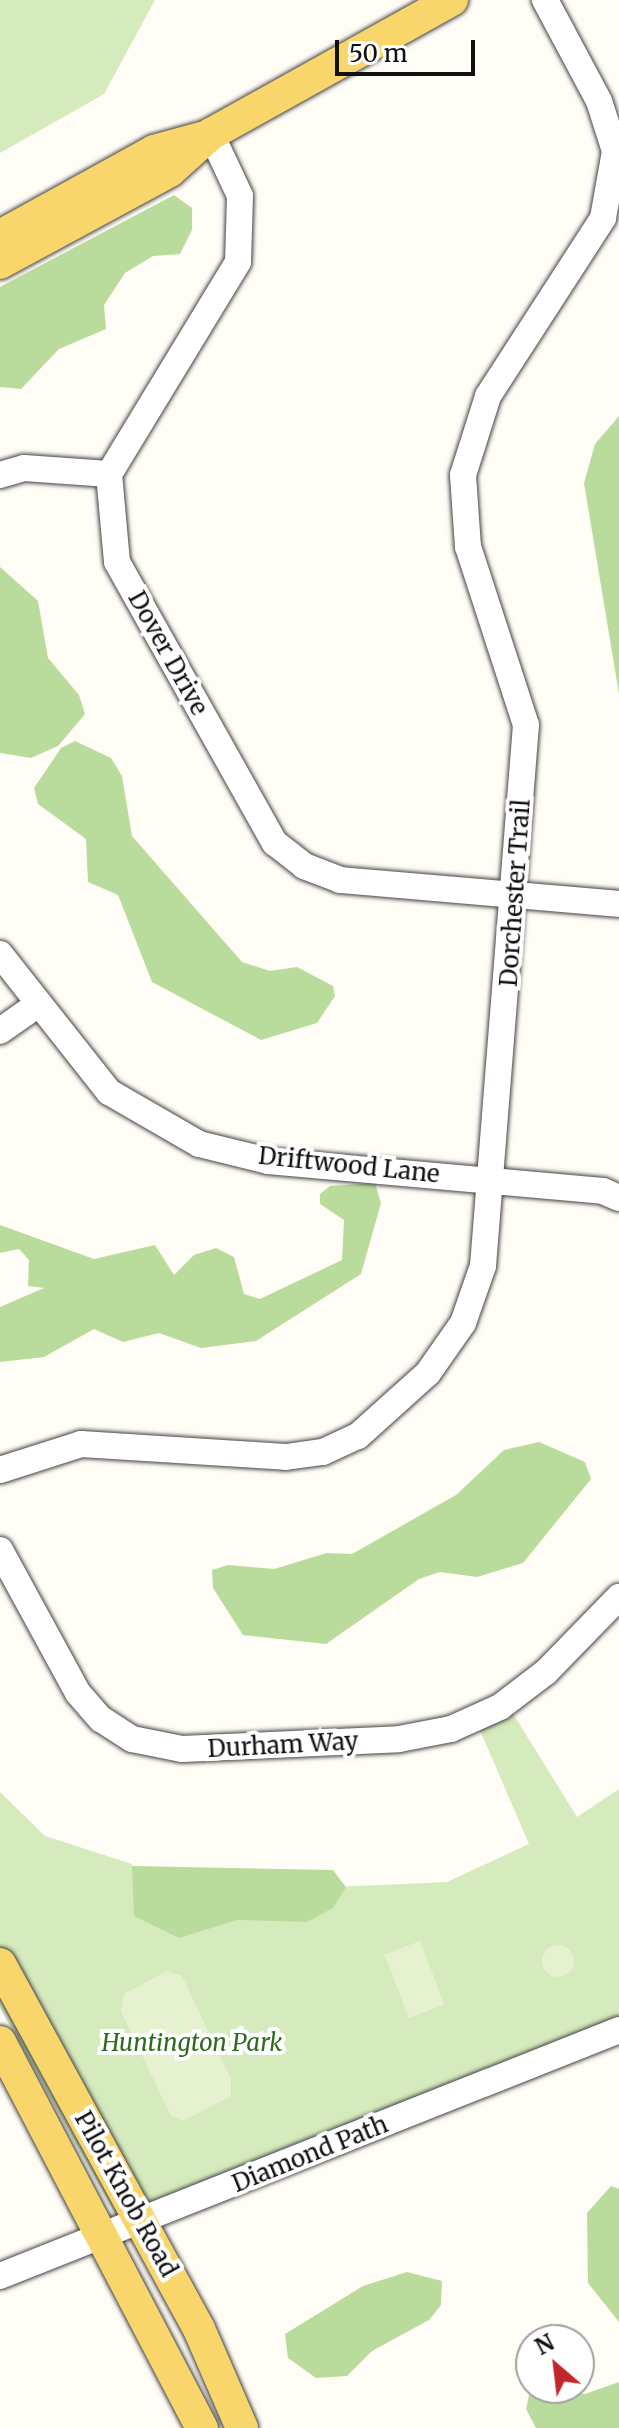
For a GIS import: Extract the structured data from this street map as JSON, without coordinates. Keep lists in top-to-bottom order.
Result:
{
  "streets": {
    "main road": ["Pilot Knob Road"],
    "street": [
      "Dover Drive",
      "Dorchester Trail",
      "Driftwood Lane",
      "Durham Way",
      "Diamond Path"
    ]
  },
  "crossings": [
    ["Dover Drive", "Dorchester Trail"],
    ["Dorchester Trail", "Driftwood Lane"],
    ["Diamond Path", "Pilot Knob Road"]
  ],
  "parks": ["Huntington Park"],
  "scale_bar": "50 m",
  "north": "top left"
}
